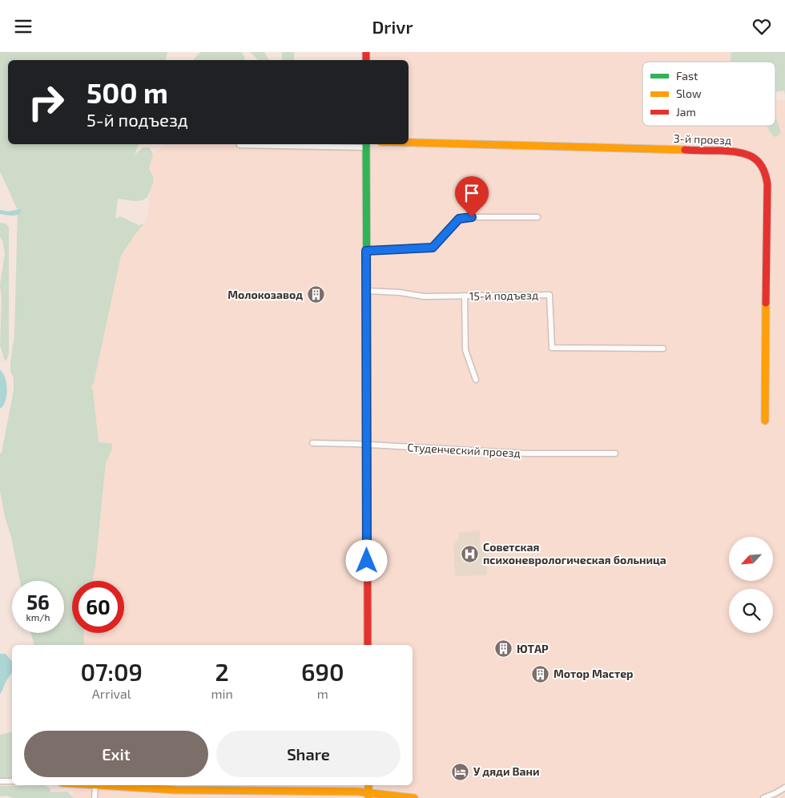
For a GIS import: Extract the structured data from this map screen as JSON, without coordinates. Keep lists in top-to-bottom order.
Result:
{
  "streets": {
    "street": ["3-й проезд", "15-й подъезд", "Студенческий проезд"]
  },
  "places": {
    "building": ["Молокозавод", "ЮТАР", "Мотор Мастер"],
    "hospital": ["Советская психоневрологическая больница"],
    "hotel": ["У дяди Вани"]
  },
  "legend": ["Fast", "Slow", "Jam"],
  "north": "bottom left",
  "page": {
    "header": "Drivr",
    "turn": ["500 m", "5-й подъезд"],
    "speed": "56 km/h",
    "limit": "60",
    "eta": [
      "07:09",
      "Arrival",
      "2",
      "min",
      "690",
      "m"
    ],
    "buttons": ["Exit", "Share"]
  }
}
